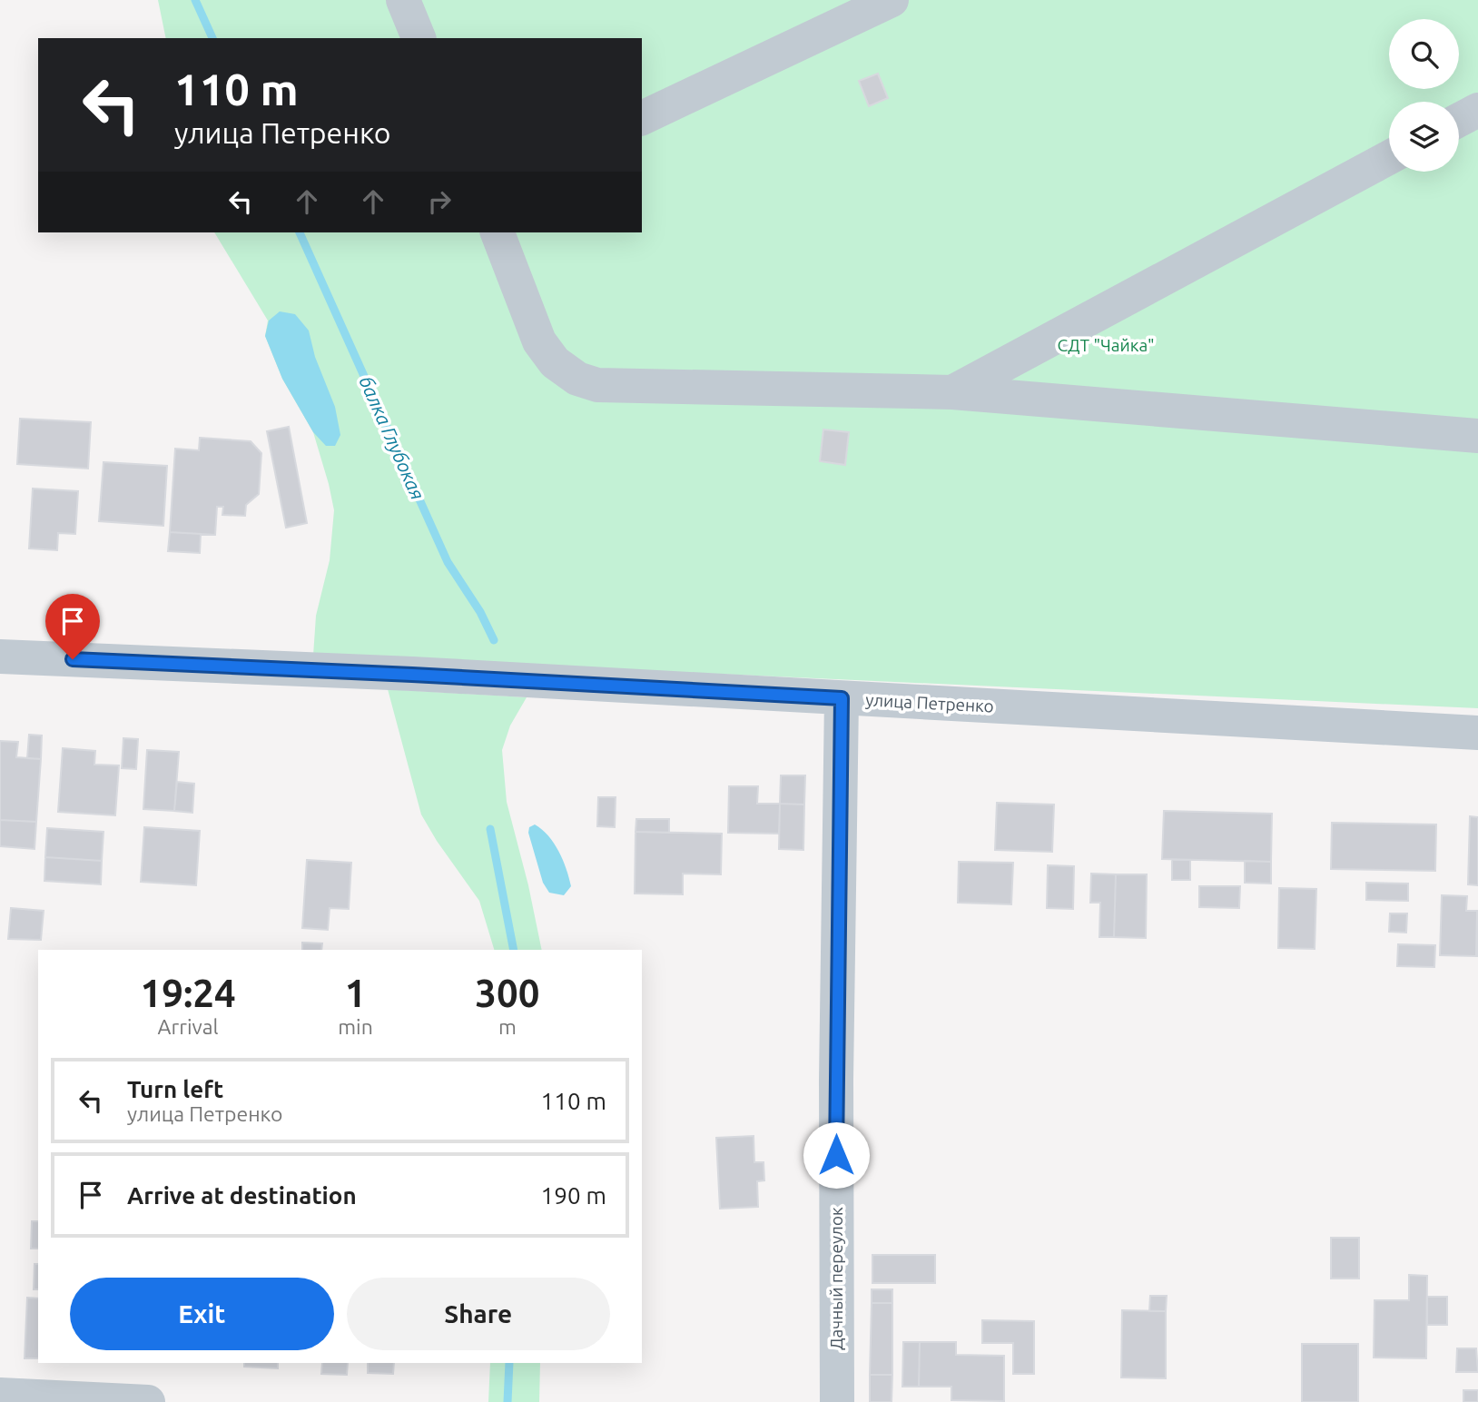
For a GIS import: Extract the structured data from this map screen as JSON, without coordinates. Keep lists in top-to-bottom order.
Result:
{
  "streets": {
    "street": ["улица Петренко", "Дачный переулок"]
  },
  "crossings": [
    ["улица Петренко", "Дачный переулок"]
  ],
  "water": ["балка Глубокая"],
  "parks": ["СДТ \"Чайка\""],
  "page": {
    "turn": ["110 m", "улица Петренко"],
    "eta": [
      "19:24",
      "Arrival",
      "1",
      "min",
      "300",
      "m"
    ],
    "list": [
      {
        "name": "Turn left",
        "note": "улица Петренко",
        "value": "110 m"
      },
      {
        "name": "Arrive at destination",
        "value": "190 m"
      }
    ],
    "buttons": ["Exit", "Share"]
  }
}
